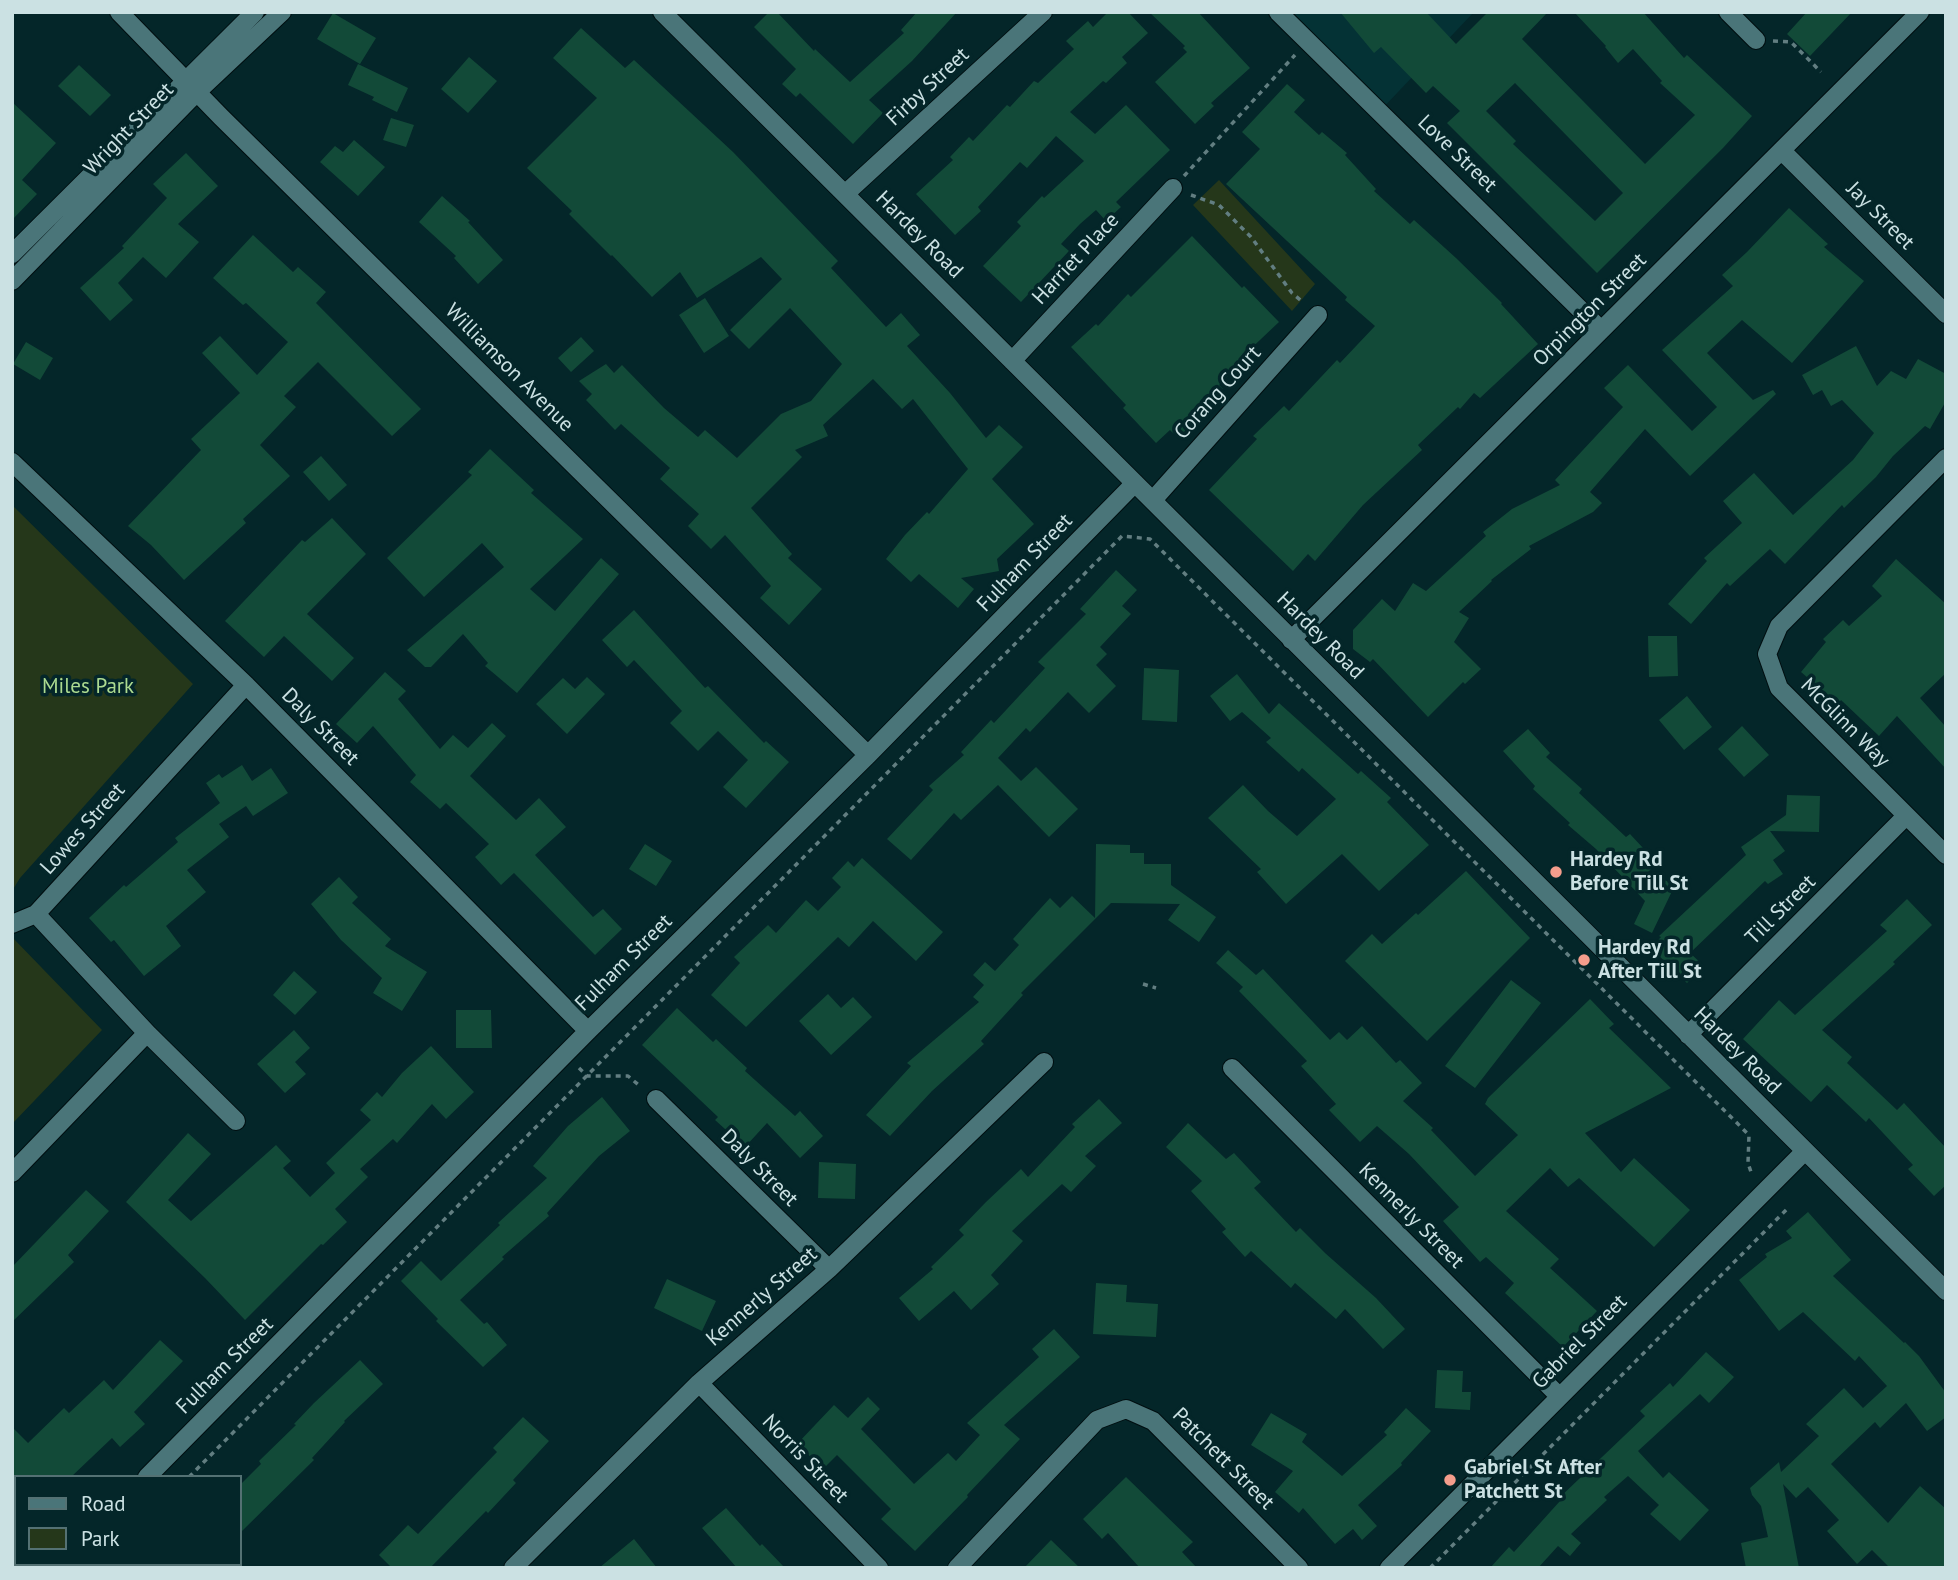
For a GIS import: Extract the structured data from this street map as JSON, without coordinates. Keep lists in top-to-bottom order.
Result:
{
  "streets": {
    "street": [
      "Firby Street",
      "Wright Street",
      "Love Street",
      "Jay Street",
      "Hardey Road",
      "Harriet Place",
      "Orpington Street",
      "Williamson Avenue",
      "Corang Court",
      "Fulham Street",
      "McGlinn Way",
      "Daly Street",
      "Lowes Street",
      "Till Street",
      "Kennerly Street",
      "Gabriel Street",
      "Norris Street",
      "Patchett Street"
    ]
  },
  "crossings": [
    ["Firby Street", "Hardey Road"],
    ["Wright Street", "Williamson Avenue"],
    ["Love Street", "Orpington Street"],
    ["Jay Street", "Orpington Street"],
    ["Hardey Road", "Harriet Place"],
    ["Hardey Road", "Orpington Street"],
    ["Hardey Road", "Corang Court"],
    ["Hardey Road", "Fulham Street"],
    ["Hardey Road", "Till Street"],
    ["Hardey Road", "Gabriel Street"],
    ["Williamson Avenue", "Fulham Street"],
    ["Fulham Street", "Daly Street"],
    ["McGlinn Way", "Till Street"],
    ["Daly Street", "Lowes Street"],
    ["Daly Street", "Kennerly Street"],
    ["Kennerly Street", "Gabriel Street"],
    ["Kennerly Street", "Norris Street"]
  ],
  "parks": ["Miles Park"],
  "places": ["Hardey Rd Before Till St", "Hardey Rd After Till St", "Gabriel St After Patchett St"],
  "legend": ["Road", "Park"]
}
